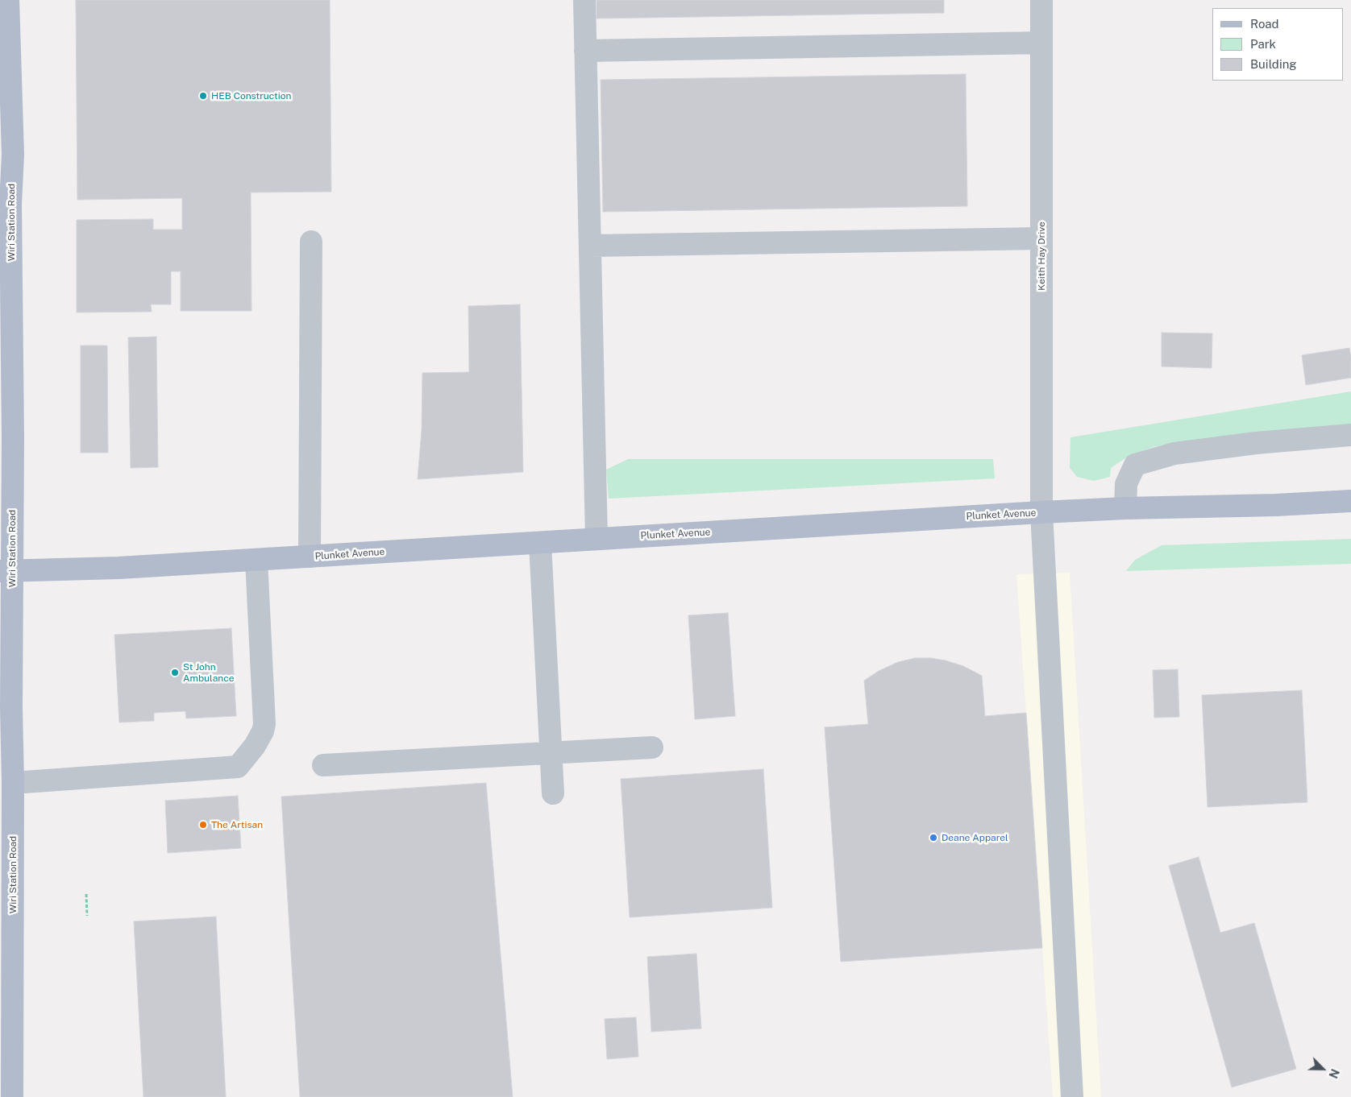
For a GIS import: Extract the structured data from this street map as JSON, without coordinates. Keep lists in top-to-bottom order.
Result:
{
  "streets": {
    "main road": ["Wiri Station Road", "Plunket Avenue"],
    "street": ["Keith Hay Drive"]
  },
  "crossings": [
    ["Wiri Station Road", "Plunket Avenue"],
    ["Keith Hay Drive", "Plunket Avenue"]
  ],
  "places": [
    "HEB Construction",
    "St John Ambulance",
    "The Artisan",
    "Deane Apparel"
  ],
  "legend": ["Road", "Park", "Building"],
  "north": "bottom right"
}
